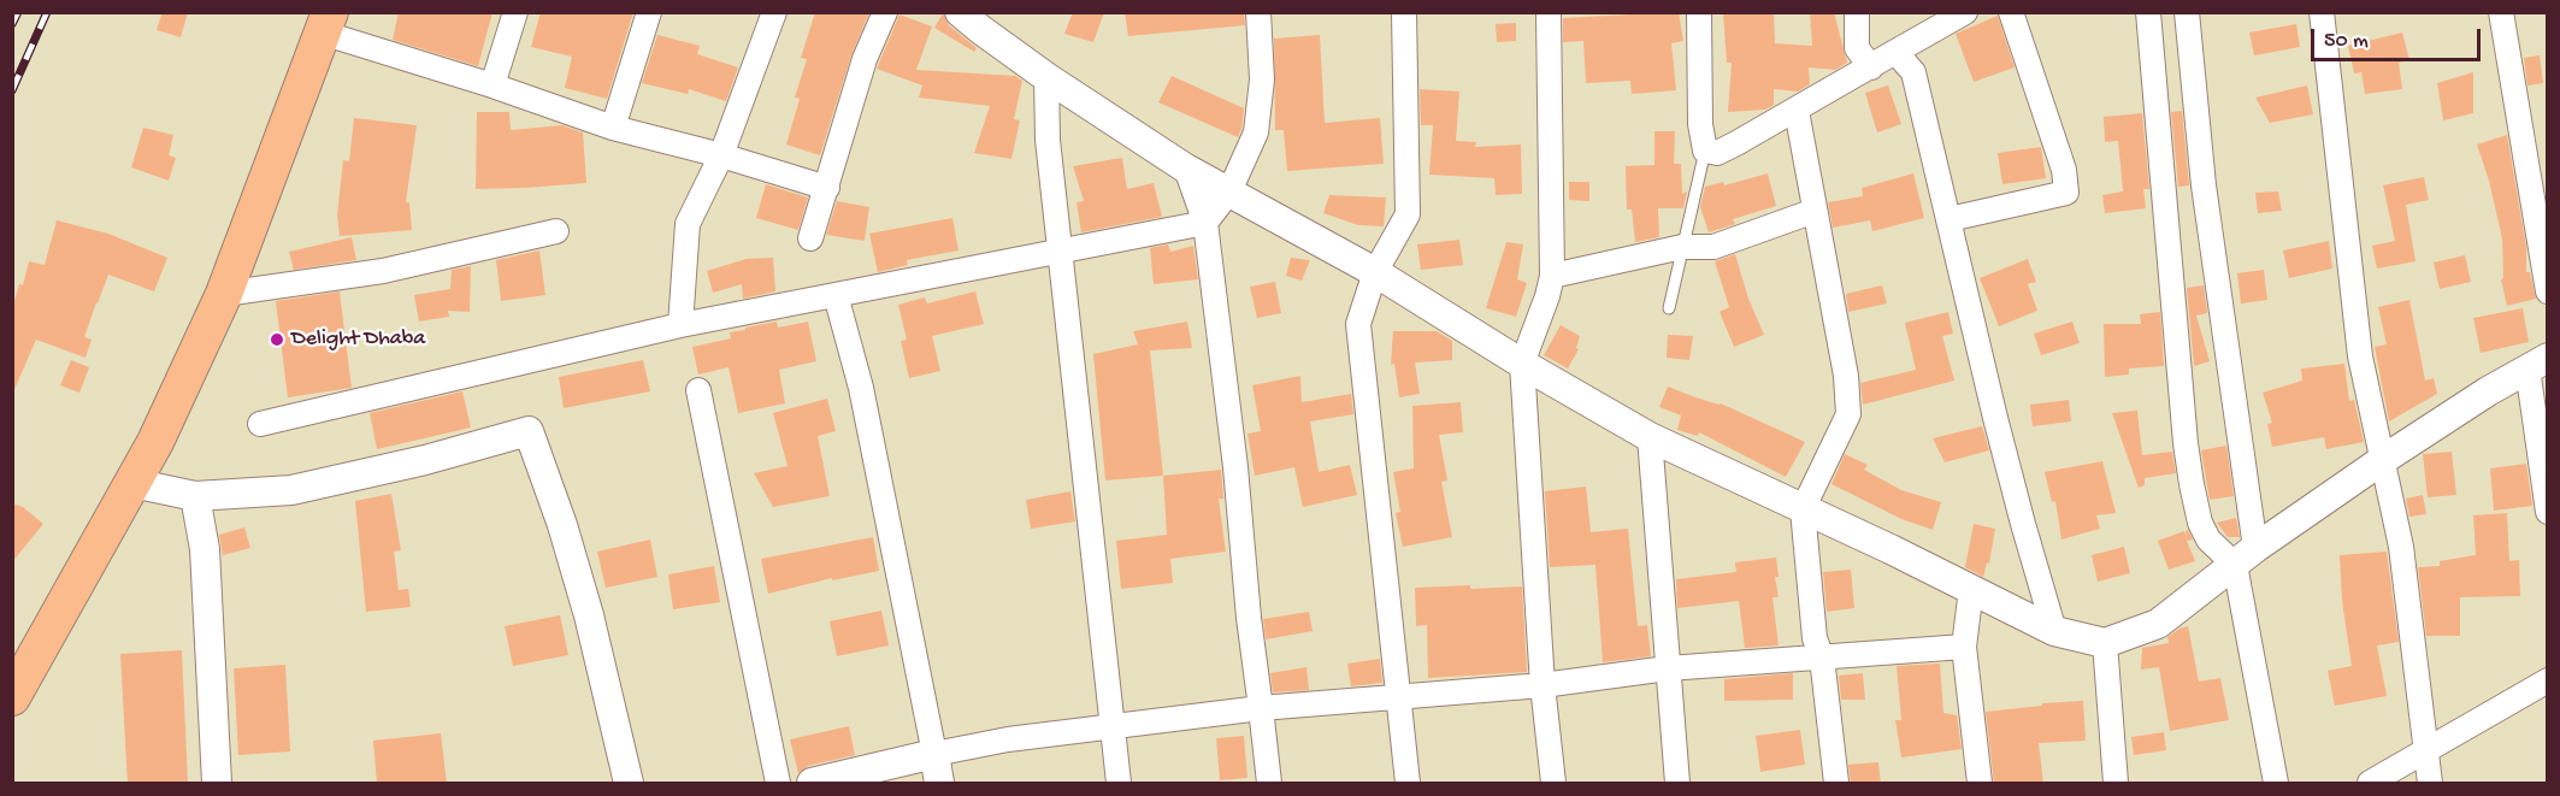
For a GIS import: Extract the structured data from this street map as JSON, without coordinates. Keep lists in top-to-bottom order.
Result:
{
  "places": ["Delight Dhaba"],
  "scale_bar": "50 m"
}
